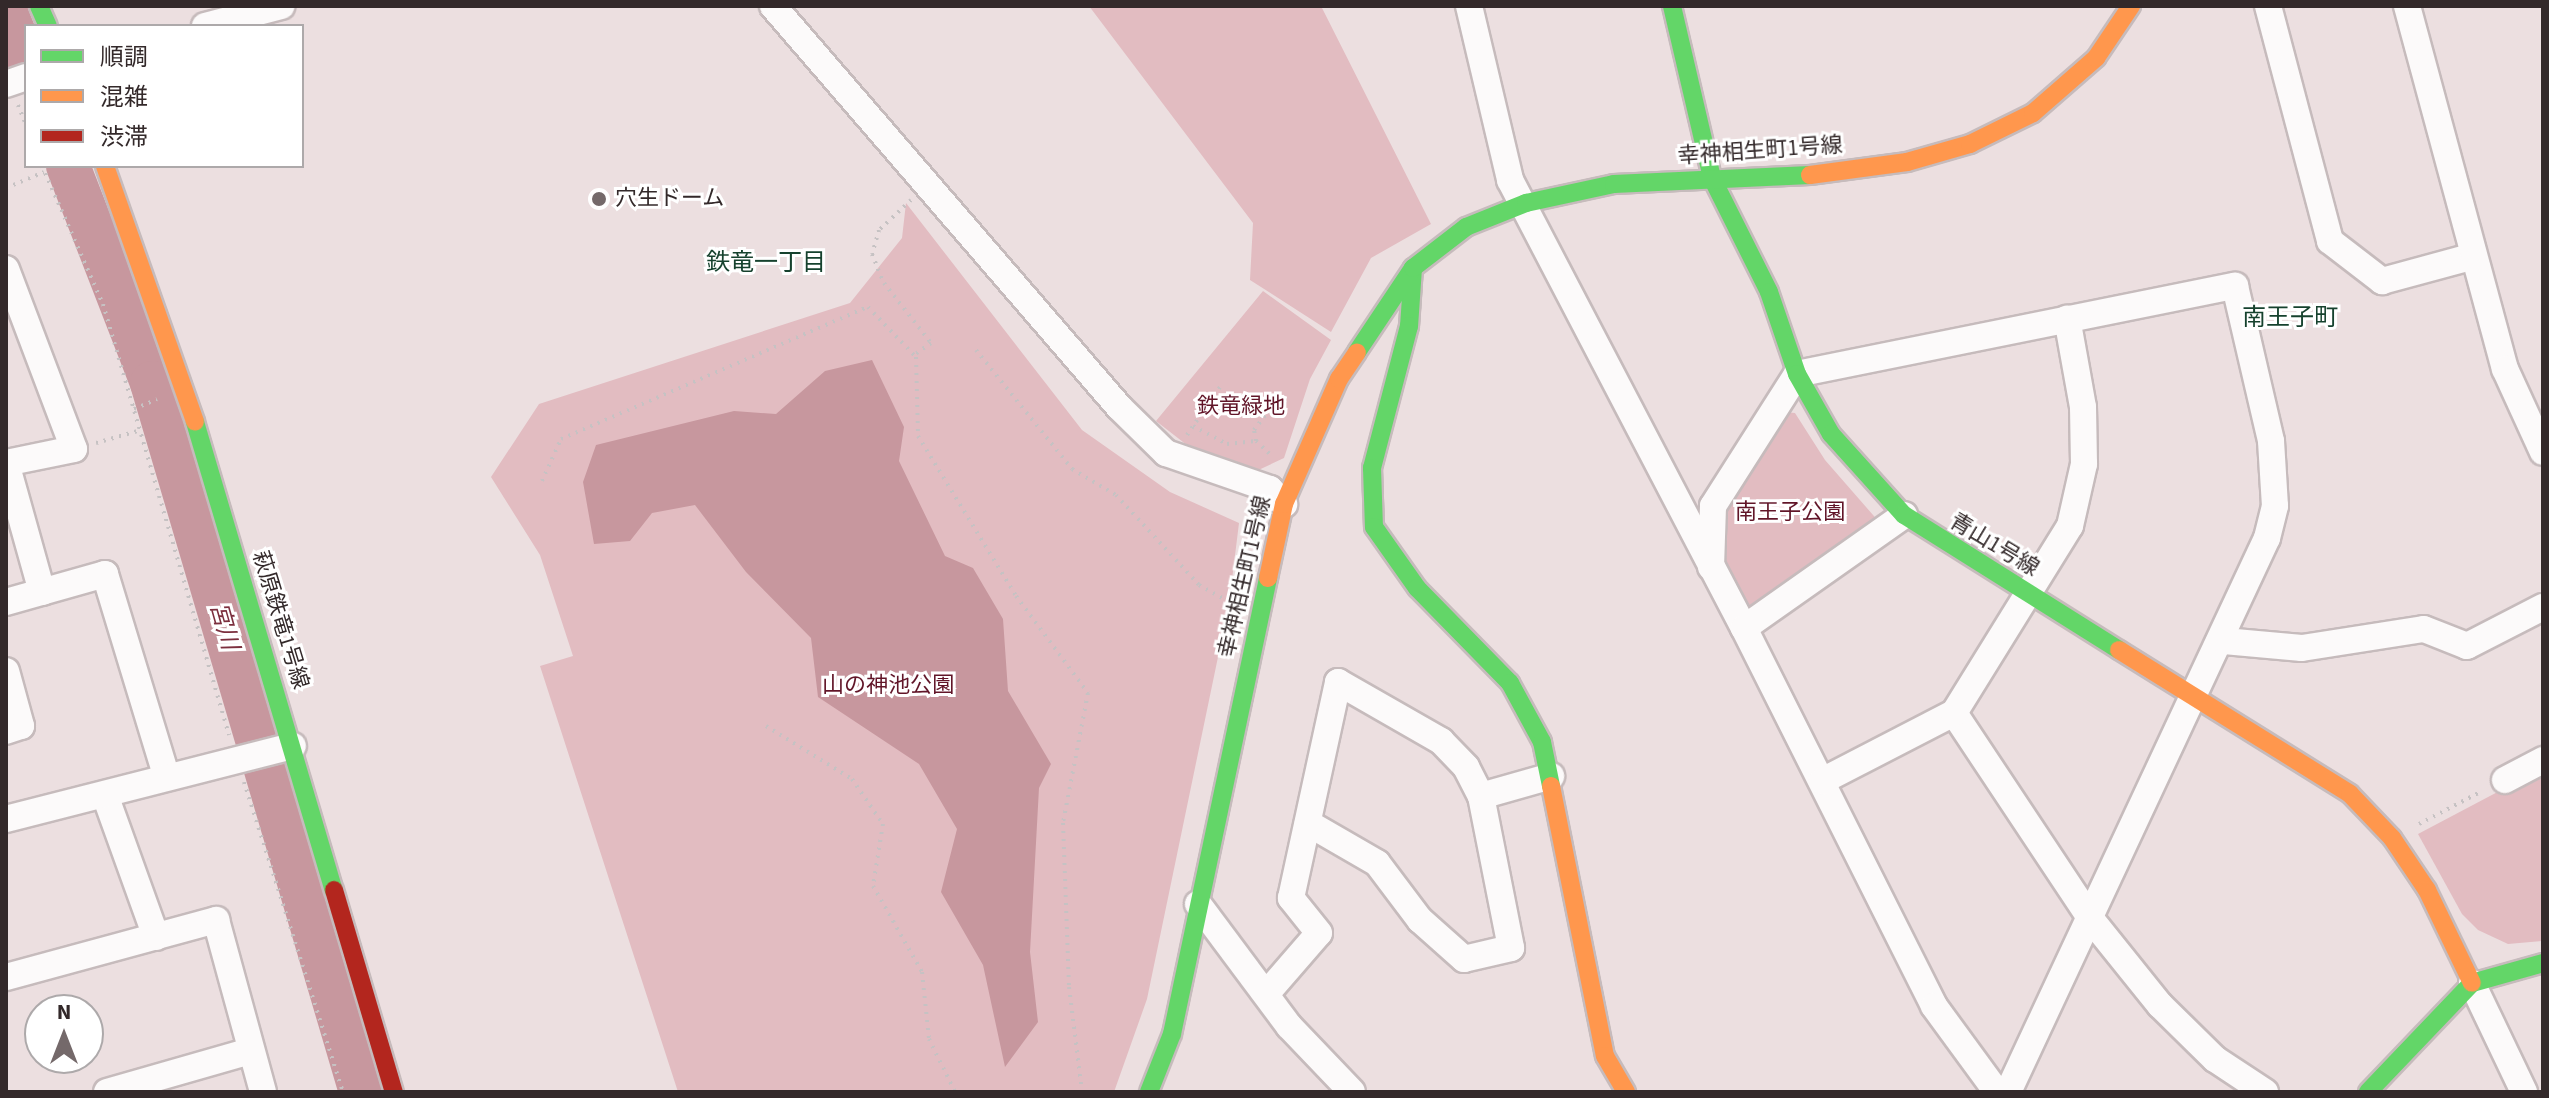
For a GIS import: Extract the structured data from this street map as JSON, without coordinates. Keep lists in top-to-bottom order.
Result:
{
  "streets": {
    "street": ["幸神相生町1号線", "青山1号線", "萩原鉄竜1号線"]
  },
  "crossings": [
    ["幸神相生町1号線", "青山1号線"]
  ],
  "districts": ["鉄竜一丁目", "南王子町"],
  "water": ["宮川"],
  "parks": ["鉄竜緑地", "南王子公園", "山の神池公園"],
  "places": ["穴生ドーム"],
  "legend": ["順調", "混雑", "渋滞"],
  "north": "top"
}
